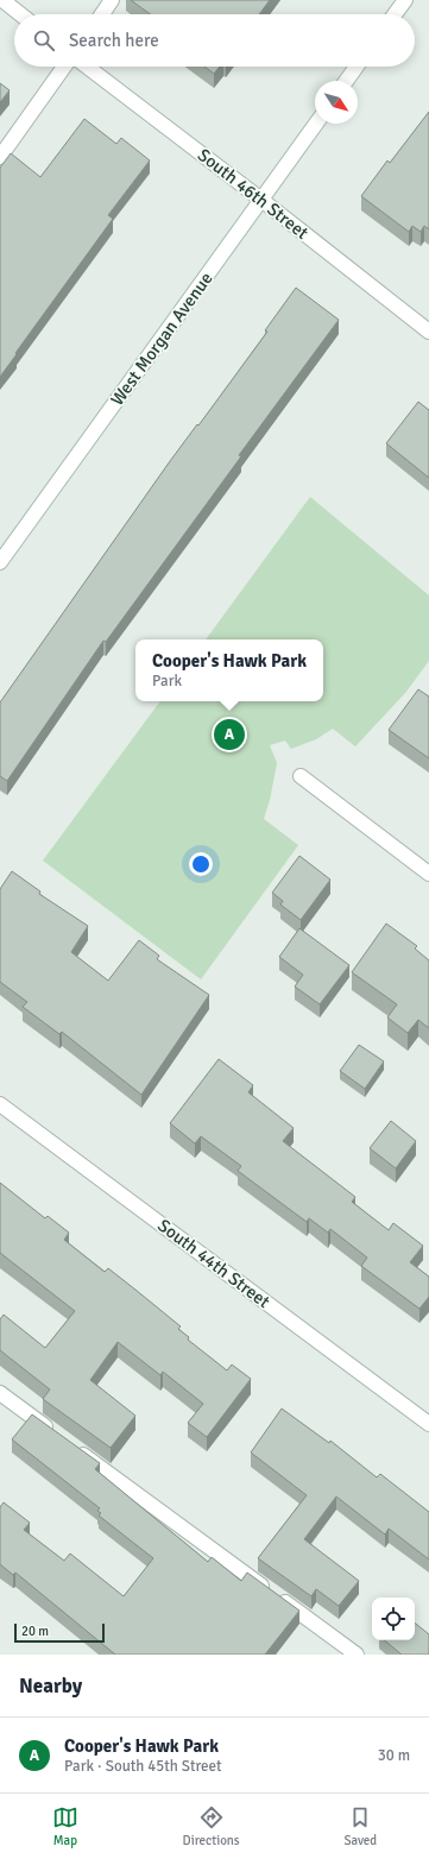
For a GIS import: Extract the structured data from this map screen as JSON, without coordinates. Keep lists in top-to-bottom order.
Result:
{
  "streets": {
    "street": ["South 46th Street", "West Morgan Avenue", "South 44th Street"]
  },
  "crossings": [
    ["South 46th Street", "West Morgan Avenue"]
  ],
  "scale_bar": "20 m",
  "north": "bottom right",
  "page": {
    "search": "Search here",
    "popup": ["Cooper's Hawk Park", "Park"],
    "pins": "A",
    "scale": "20 m",
    "heading": "Nearby",
    "list": [
      {
        "mark": "A",
        "name": "Cooper's Hawk Park",
        "note": "Park · South 45th Street",
        "value": "30 m"
      }
    ],
    "nav": ["Map", "Directions", "Saved"]
  }
}
